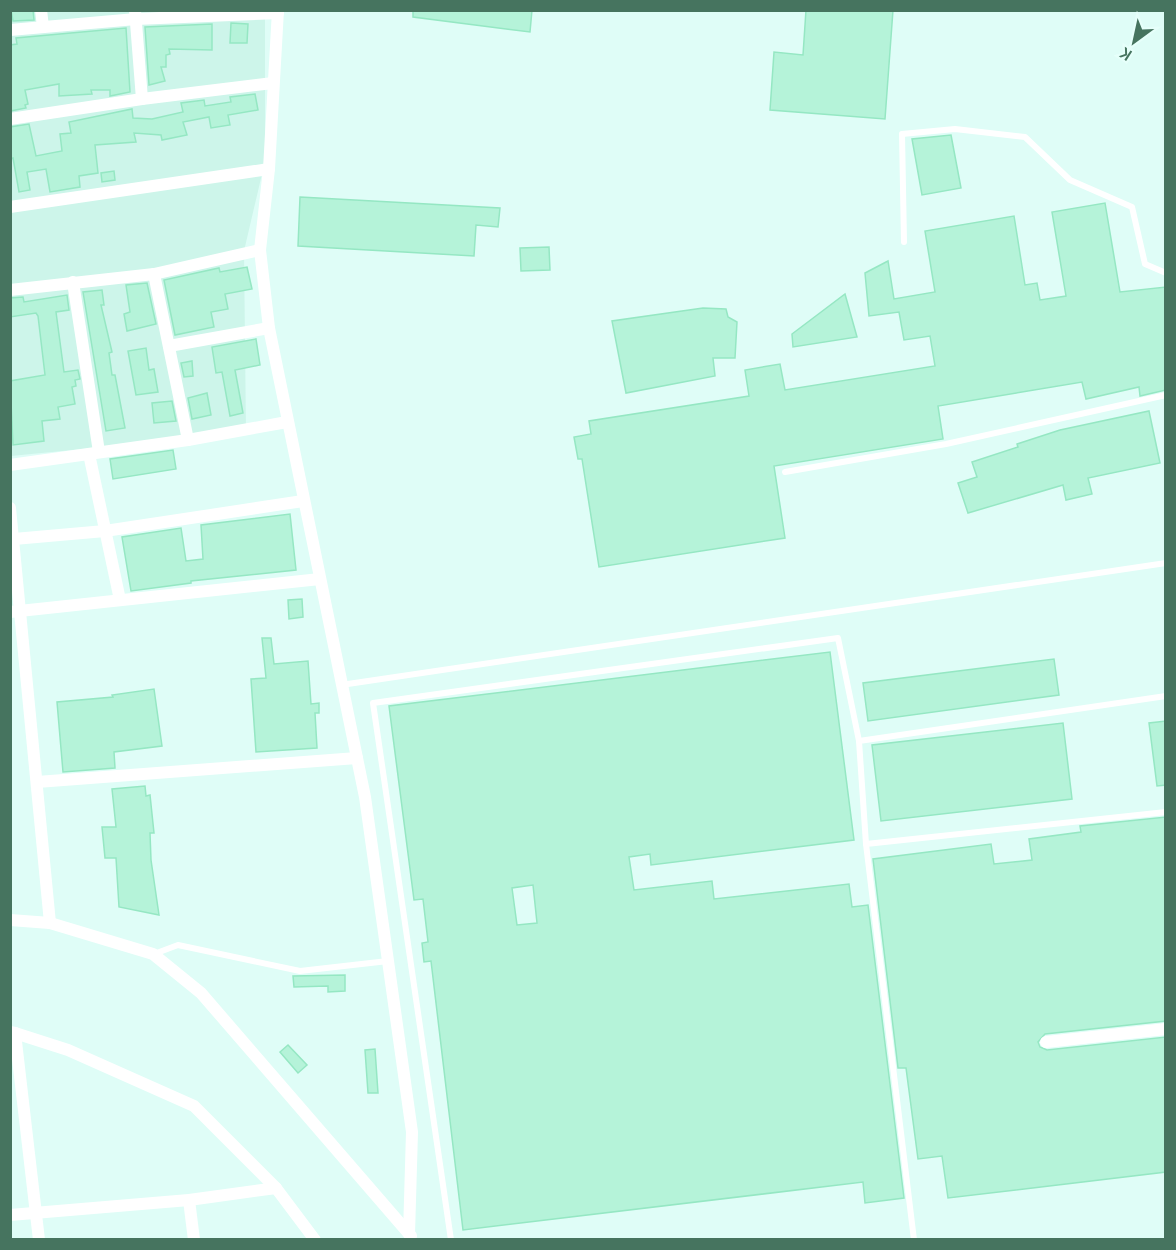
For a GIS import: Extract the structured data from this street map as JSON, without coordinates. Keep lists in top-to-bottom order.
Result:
{
  "north": "bottom left"
}
